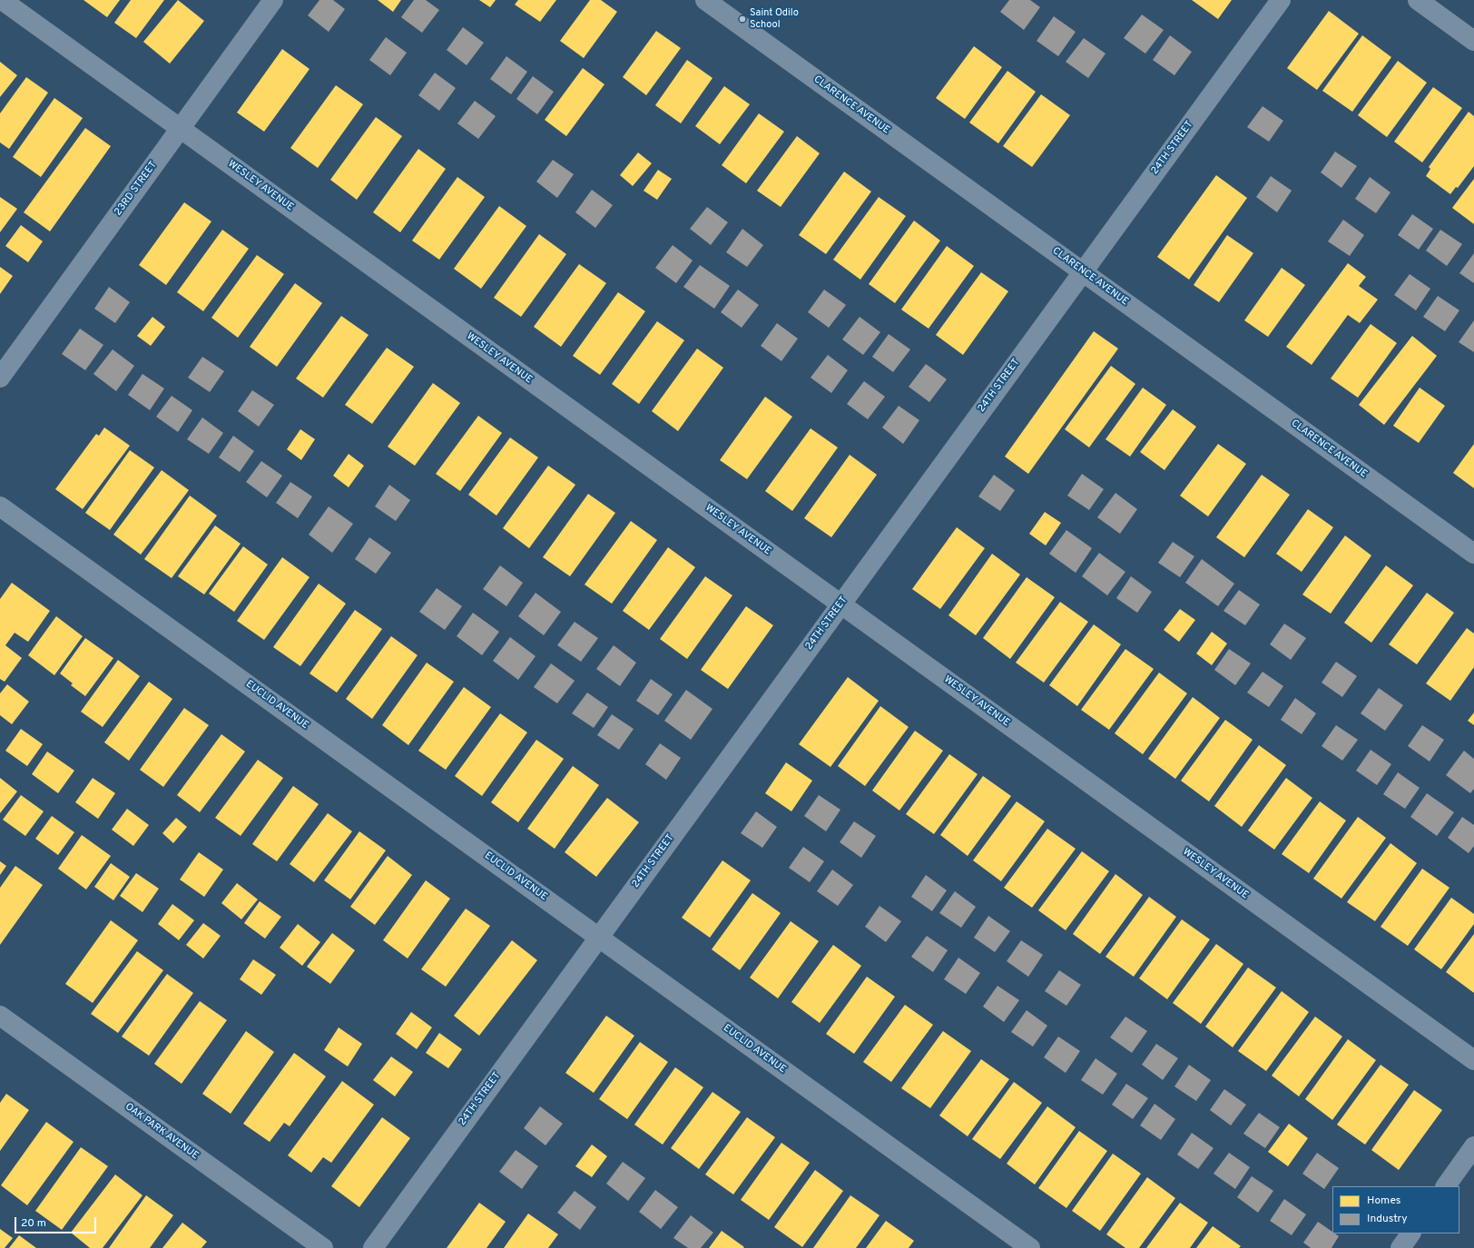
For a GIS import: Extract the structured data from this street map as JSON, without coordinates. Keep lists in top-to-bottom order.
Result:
{
  "streets": {
    "street": [
      "CLARENCE AVENUE",
      "24TH STREET",
      "WESLEY AVENUE",
      "23RD STREET",
      "EUCLID AVENUE",
      "OAK PARK AVENUE"
    ]
  },
  "crossings": [
    ["CLARENCE AVENUE", "24TH STREET"],
    ["24TH STREET", "WESLEY AVENUE"],
    ["24TH STREET", "EUCLID AVENUE"],
    ["WESLEY AVENUE", "23RD STREET"]
  ],
  "places": ["Saint Odilo School"],
  "legend": ["Homes", "Industry"],
  "scale_bar": "20 m"
}
